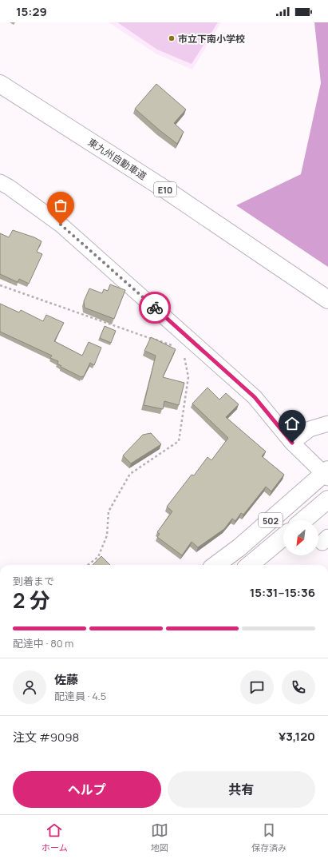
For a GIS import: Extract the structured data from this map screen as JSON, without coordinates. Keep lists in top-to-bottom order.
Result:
{
  "streets": {
    "main road": ["東九州自動車道", "E10", "502"]
  },
  "places": ["市立下南小学校"],
  "north": "bottom left",
  "page": {
    "status": "15:29",
    "heading": ["2 分", "到着まで", "15:31–15:36"],
    "panel": [
      "佐藤",
      "配達員 · 4.5",
      "注文 #9098",
      "¥3,120"
    ],
    "bar": "配達中 · 80 m",
    "buttons": ["ヘルプ", "共有"],
    "tabs": ["ホーム", "地図", "保存済み"]
  }
}
